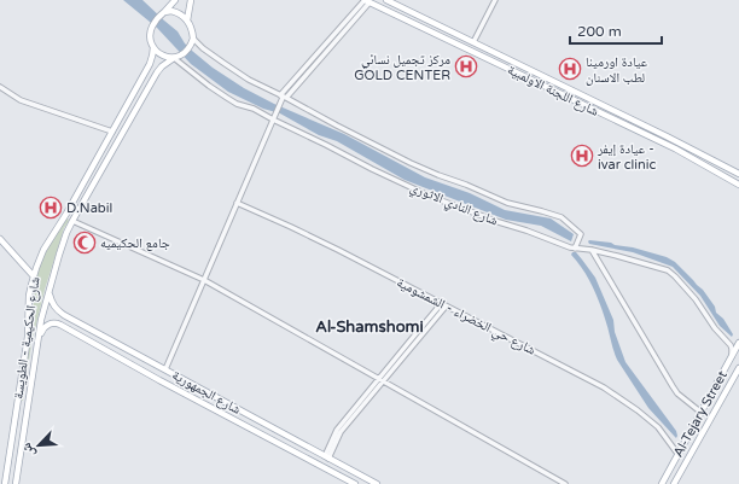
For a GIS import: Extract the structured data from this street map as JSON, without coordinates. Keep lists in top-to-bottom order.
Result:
{
  "streets": {
    "main road": [
      "شارع اللجنة الاولمبية",
      "شارع الحكيمية - الطويسة",
      "شارع الجمهورية",
      "Al-Tejary Street"
    ],
    "street": ["شارع النادي الاثوري", "شارع حي الخضراء - الشمشومية"]
  },
  "crossings": [
    ["شارع النادي الاثوري", "شارع الحكيمية - الطويسة"],
    ["شارع حي الخضراء - الشمشومية", "Al-Tejary Street"],
    ["شارع الحكيمية - الطويسة", "شارع الجمهورية"]
  ],
  "districts": ["Al-Shamshomi"],
  "places": {
    "hospital": [
      "مركز تجميل نسائي GOLD CENTER",
      "عيادة اورمينا لطب الاسنان",
      "عيادة إيفر - ivar clinic",
      "D.Nabil"
    ],
    "mosque": ["جامع الحكيميه"]
  },
  "scale_bar": "200 m",
  "north": "bottom left"
}
